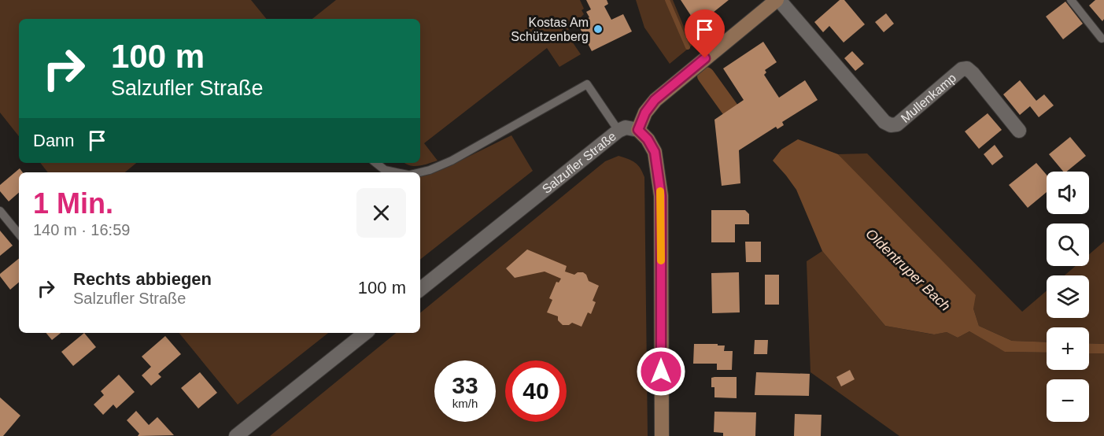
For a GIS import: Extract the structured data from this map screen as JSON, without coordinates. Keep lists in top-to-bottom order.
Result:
{
  "streets": {
    "street": ["Mullenkamp", "Salzufler Straße"]
  },
  "water": ["Oldentruper Bach"],
  "places": ["Kostas Am Schützenberg"],
  "page": {
    "turn": ["100 m", "Salzufler Straße"],
    "then": "Dann",
    "map_buttons": ["+", "−"],
    "heading": ["1 Min.", "140 m · 16:59"],
    "list": [
      {
        "name": "Rechts abbiegen",
        "note": "Salzufler Straße",
        "value": "100 m"
      }
    ],
    "speed": "33 km/h",
    "limit": "40"
  }
}
